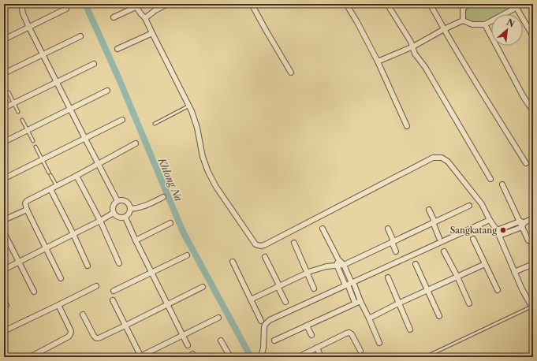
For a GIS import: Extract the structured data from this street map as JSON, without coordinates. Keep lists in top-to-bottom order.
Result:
{
  "water": ["Khlong Na"],
  "places": ["Sangkatang"],
  "north": "top right"
}
